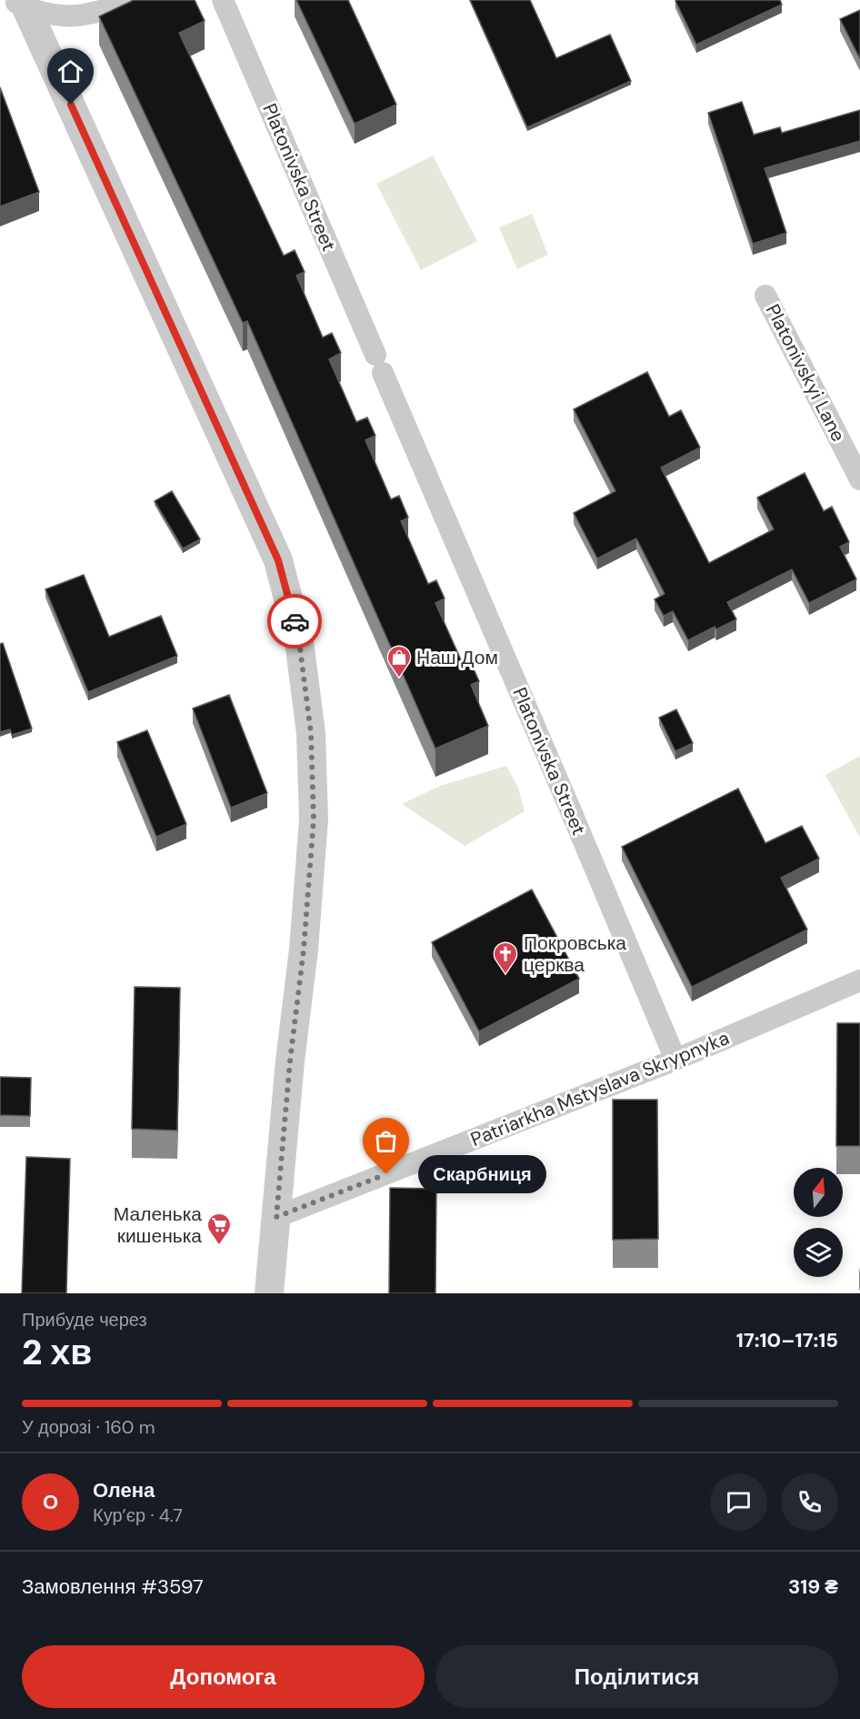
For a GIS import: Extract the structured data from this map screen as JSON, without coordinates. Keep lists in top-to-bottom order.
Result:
{
  "streets": {
    "street": ["Platonivska Street", "Platonivskyi Lane", "Patriarkha Mstyslava Skrypnyka"]
  },
  "crossings": [
    ["Platonivska Street", "Patriarkha Mstyslava Skrypnyka"]
  ],
  "places": {
    "shop": ["Наш Дом"],
    "church": ["Покровська церква"],
    "other": ["Скарбниця"],
    "supermarket": ["Маленька кишенька"]
  },
  "north": "top",
  "page": {
    "bubble": "Скарбниця",
    "heading": ["2 хв", "Прибуде через", "17:10–17:15"],
    "panel": [
      "Олена",
      "Кур’єр · 4.7",
      "Замовлення #3597",
      "319 ₴"
    ],
    "bar": "У дорозі · 160 m",
    "round": "О",
    "buttons": ["Допомога", "Поділитися"]
  }
}
